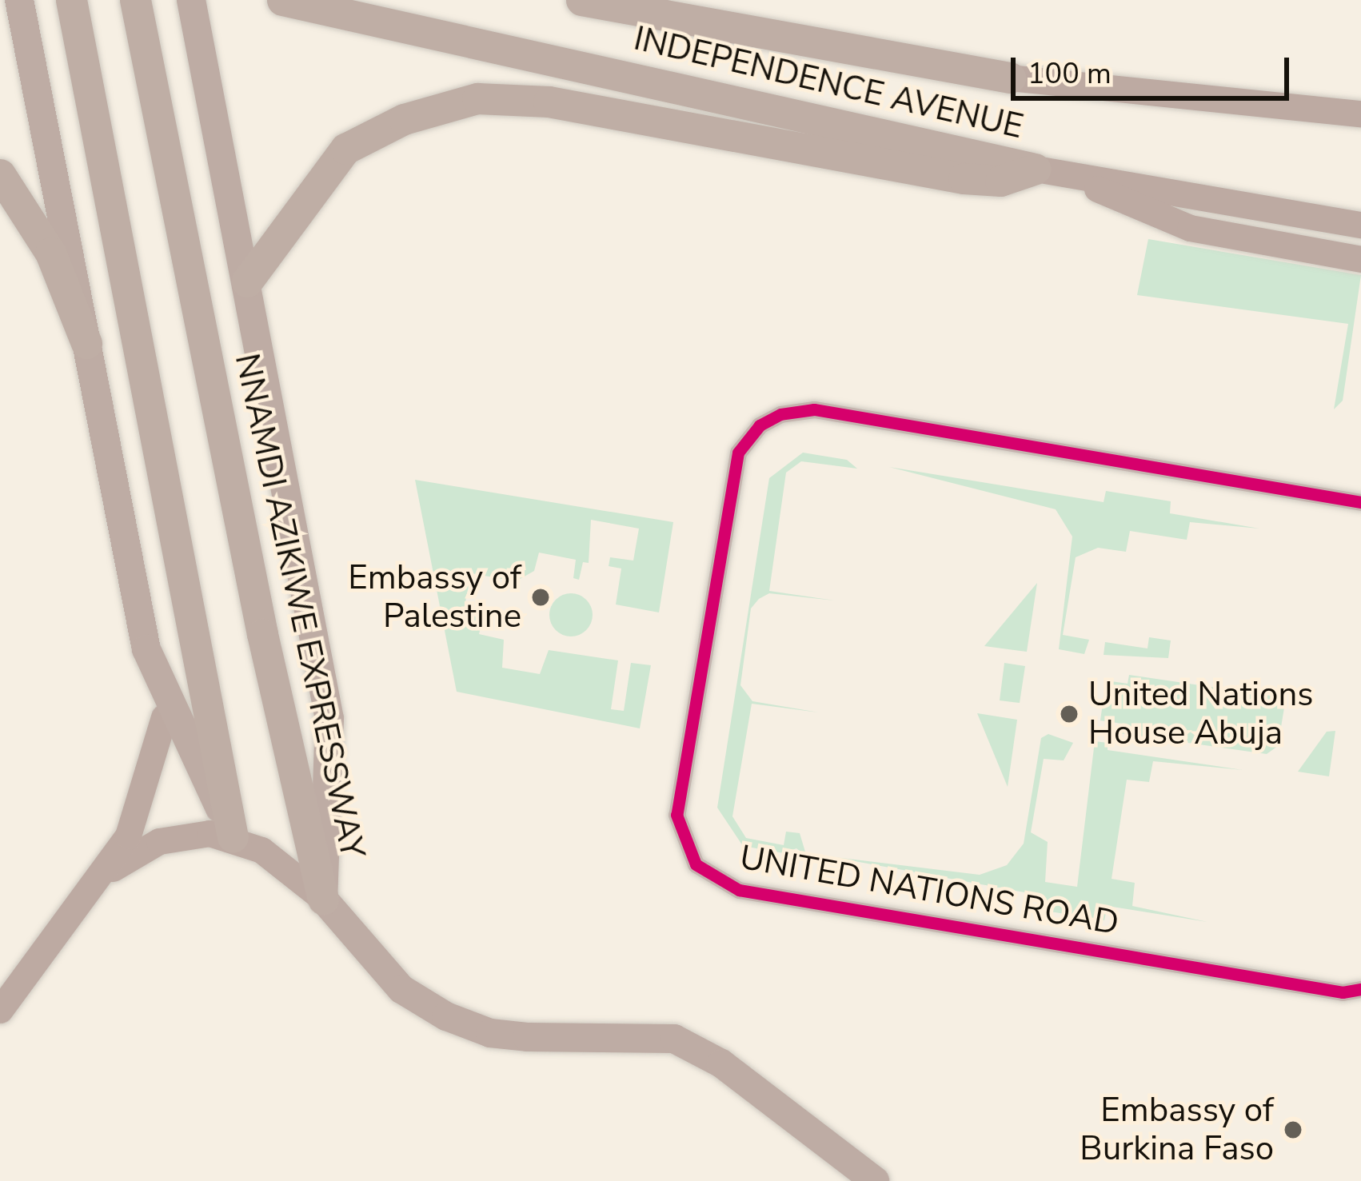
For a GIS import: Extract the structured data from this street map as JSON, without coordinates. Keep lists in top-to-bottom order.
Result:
{
  "streets": {
    "highway": ["INDEPENDENCE AVENUE", "NNAMDI AZIKIWE EXPRESSWAY"],
    "street": ["UNITED NATIONS ROAD"]
  },
  "places": ["Embassy of Palestine", "United Nations House Abuja", "Embassy of Burkina Faso"],
  "scale_bar": "100 m"
}
